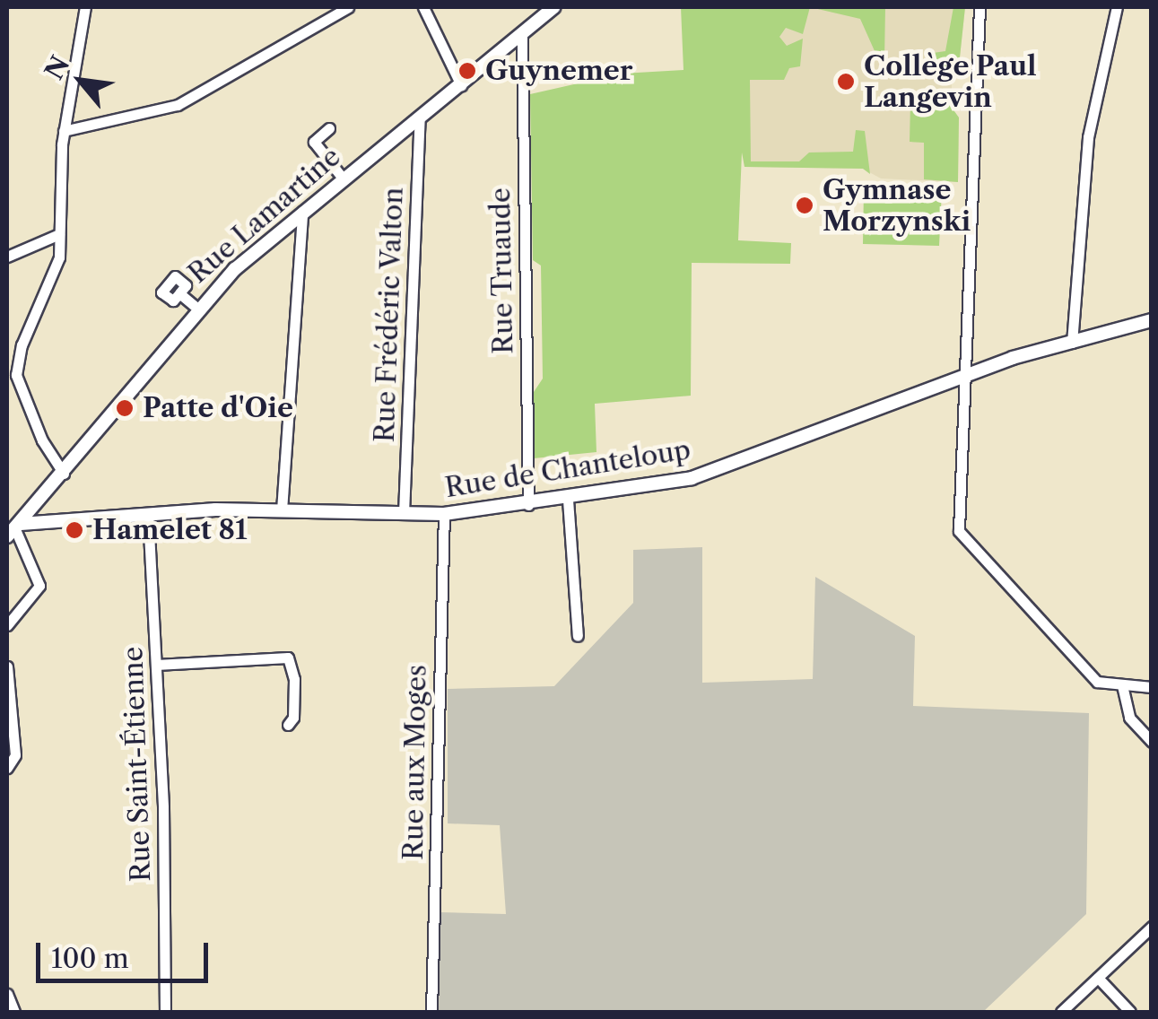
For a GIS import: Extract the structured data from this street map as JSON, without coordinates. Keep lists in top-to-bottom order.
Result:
{
  "streets": {
    "street": [
      "Rue Lamartine",
      "Rue Truaude",
      "Rue Frédéric Valton",
      "Rue de Chanteloup",
      "Rue aux Moges",
      "Rue Saint-Étienne"
    ]
  },
  "crossings": [
    ["Rue Lamartine", "Rue Truaude"],
    ["Rue Lamartine", "Rue Frédéric Valton"],
    ["Rue Lamartine", "Rue de Chanteloup"],
    ["Rue Truaude", "Rue de Chanteloup"],
    ["Rue Frédéric Valton", "Rue de Chanteloup"],
    ["Rue de Chanteloup", "Rue aux Moges"],
    ["Rue de Chanteloup", "Rue Saint-Étienne"]
  ],
  "places": [
    "Guynemer",
    "Collège Paul Langevin",
    "Gymnase Morzynski",
    "Patte d'Oie",
    "Hamelet 81"
  ],
  "scale_bar": "100 m",
  "north": "top left"
}
